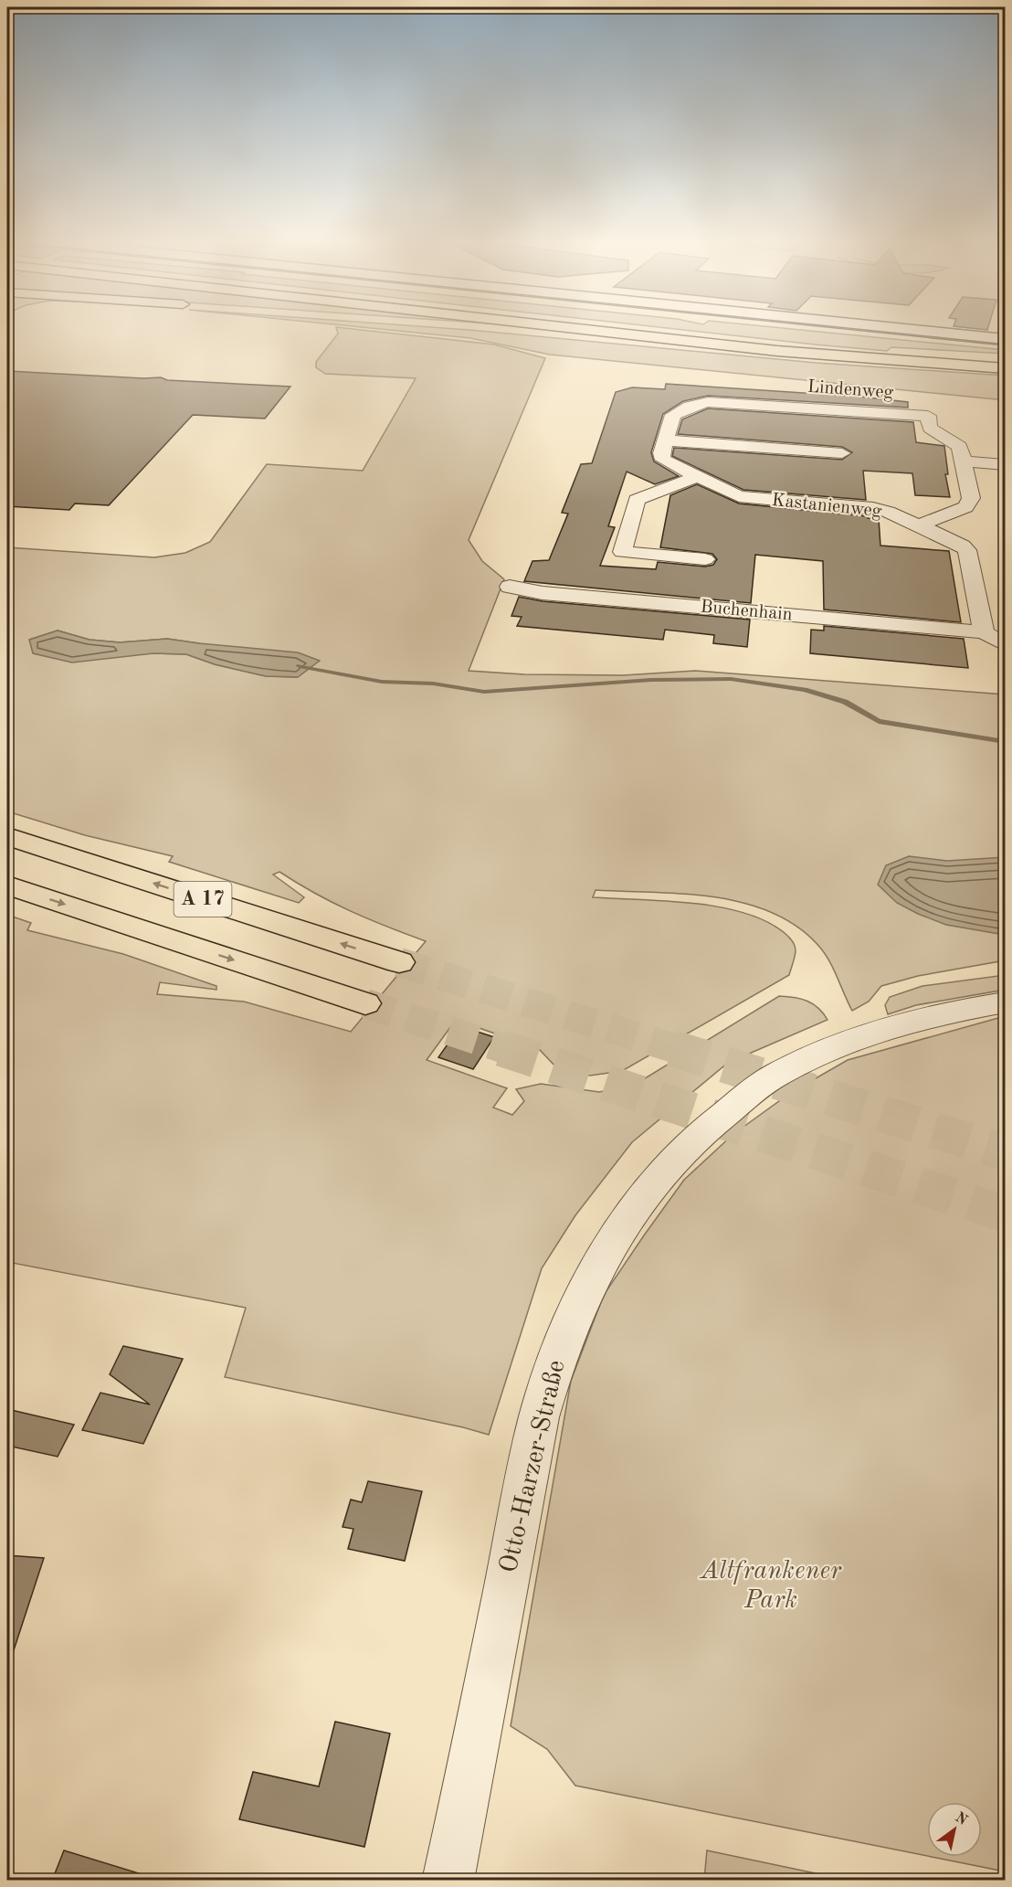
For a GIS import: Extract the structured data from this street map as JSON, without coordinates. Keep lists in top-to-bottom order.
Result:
{
  "streets": {
    "highway": ["A 17"],
    "street": [
      "Lindenweg",
      "Kastanienweg",
      "Buchenhain",
      "Otto-Harzer-Straße"
    ]
  },
  "crossings": [
    ["Lindenweg", "Kastanienweg"],
    ["Kastanienweg", "Buchenhain"]
  ],
  "parks": ["Altfrankener Park"],
  "north": "top right"
}
